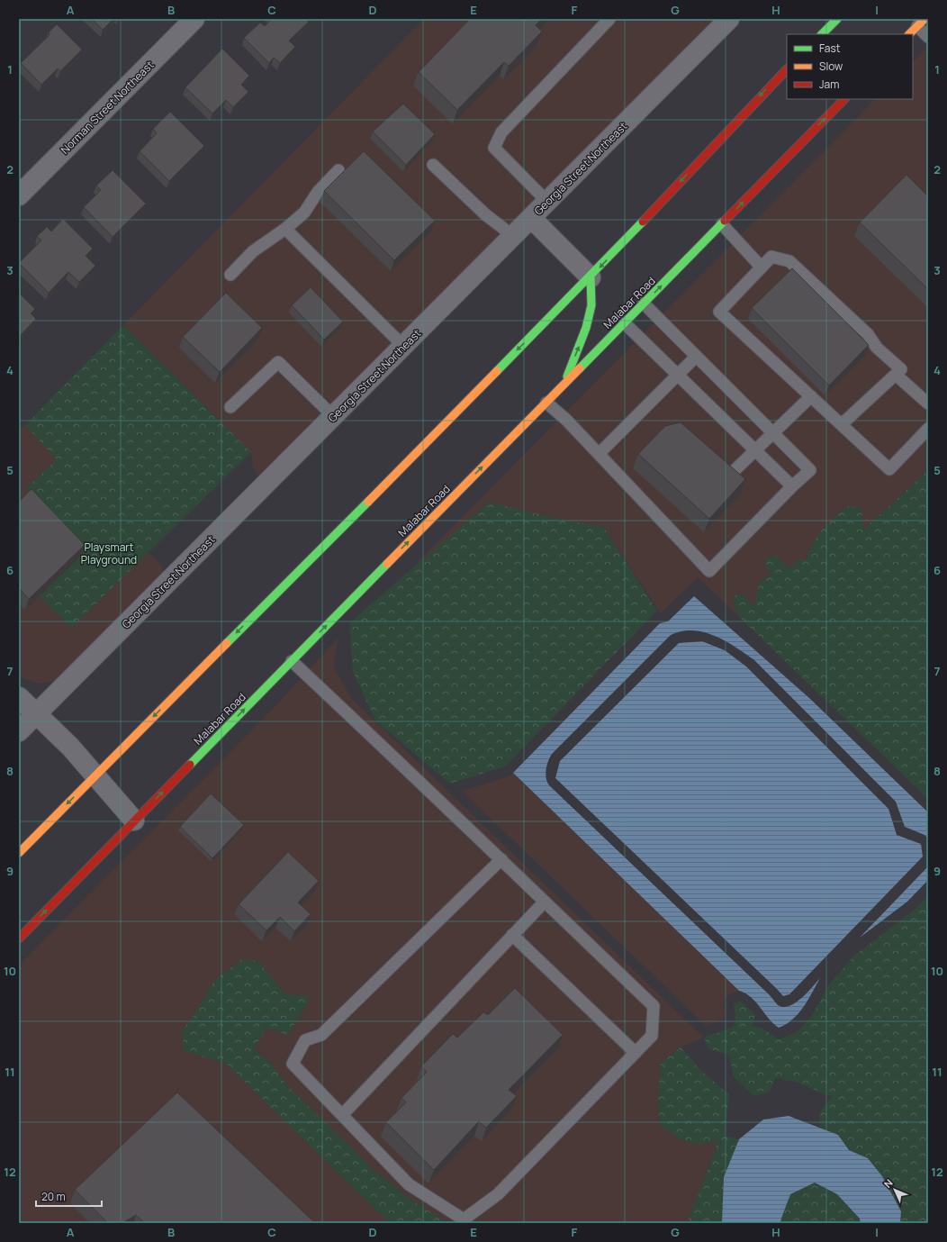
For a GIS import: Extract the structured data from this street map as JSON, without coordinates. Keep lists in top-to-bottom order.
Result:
{
  "streets": {
    "main road": ["Malabar Road"],
    "street": ["Norman Street Northeast", "Georgia Street Northeast"]
  },
  "parks": ["Playsmart Playground"],
  "legend": ["Fast", "Slow", "Jam"],
  "scale_bar": "20 m",
  "north": "top left",
  "grid": {
    "columns": [
      "A",
      "B",
      "C",
      "D",
      "E",
      "F",
      "G",
      "H",
      "I"
    ],
    "rows": [
      "1",
      "2",
      "3",
      "4",
      "5",
      "6",
      "7",
      "8",
      "9",
      "10",
      "11",
      "12"
    ]
  }
}
